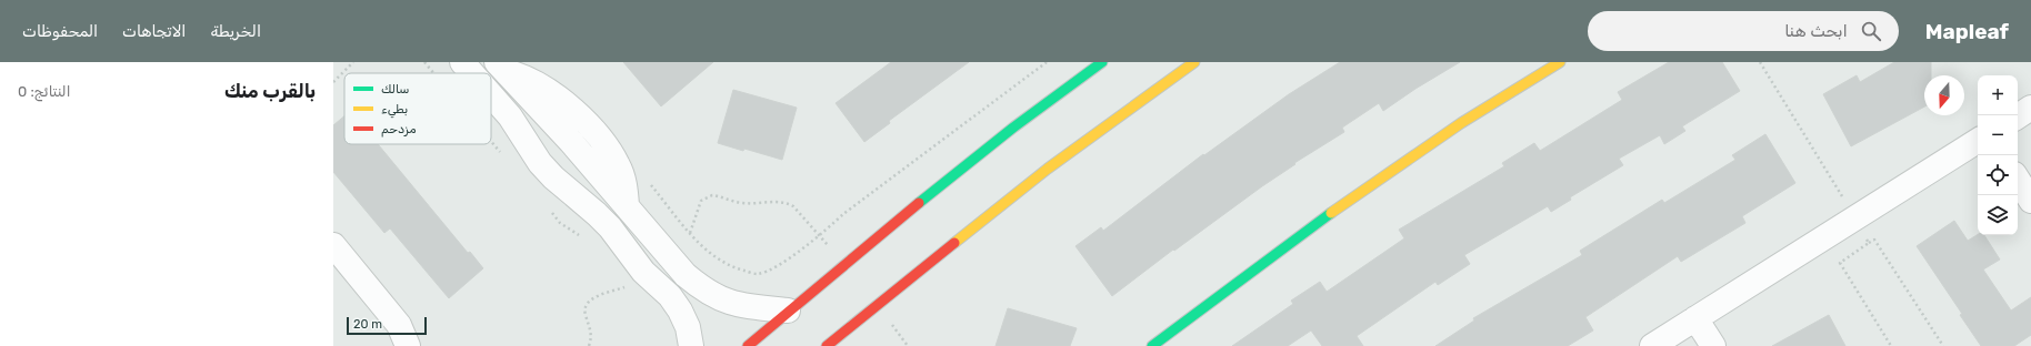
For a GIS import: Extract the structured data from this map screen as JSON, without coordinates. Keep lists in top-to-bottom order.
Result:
{
  "legend": ["سالك", "بطيء", "مزدحم"],
  "scale_bar": "20 m",
  "north": "bottom",
  "page": {
    "header": "Mapleaf",
    "search": "ابحث هنا",
    "nav": ["الخريطة", "الاتجاهات", "المحفوظات"],
    "heading": ["بالقرب منك", "النتائج: 0"],
    "map_buttons": ["+", "−"],
    "scale": "20 m"
  }
}
